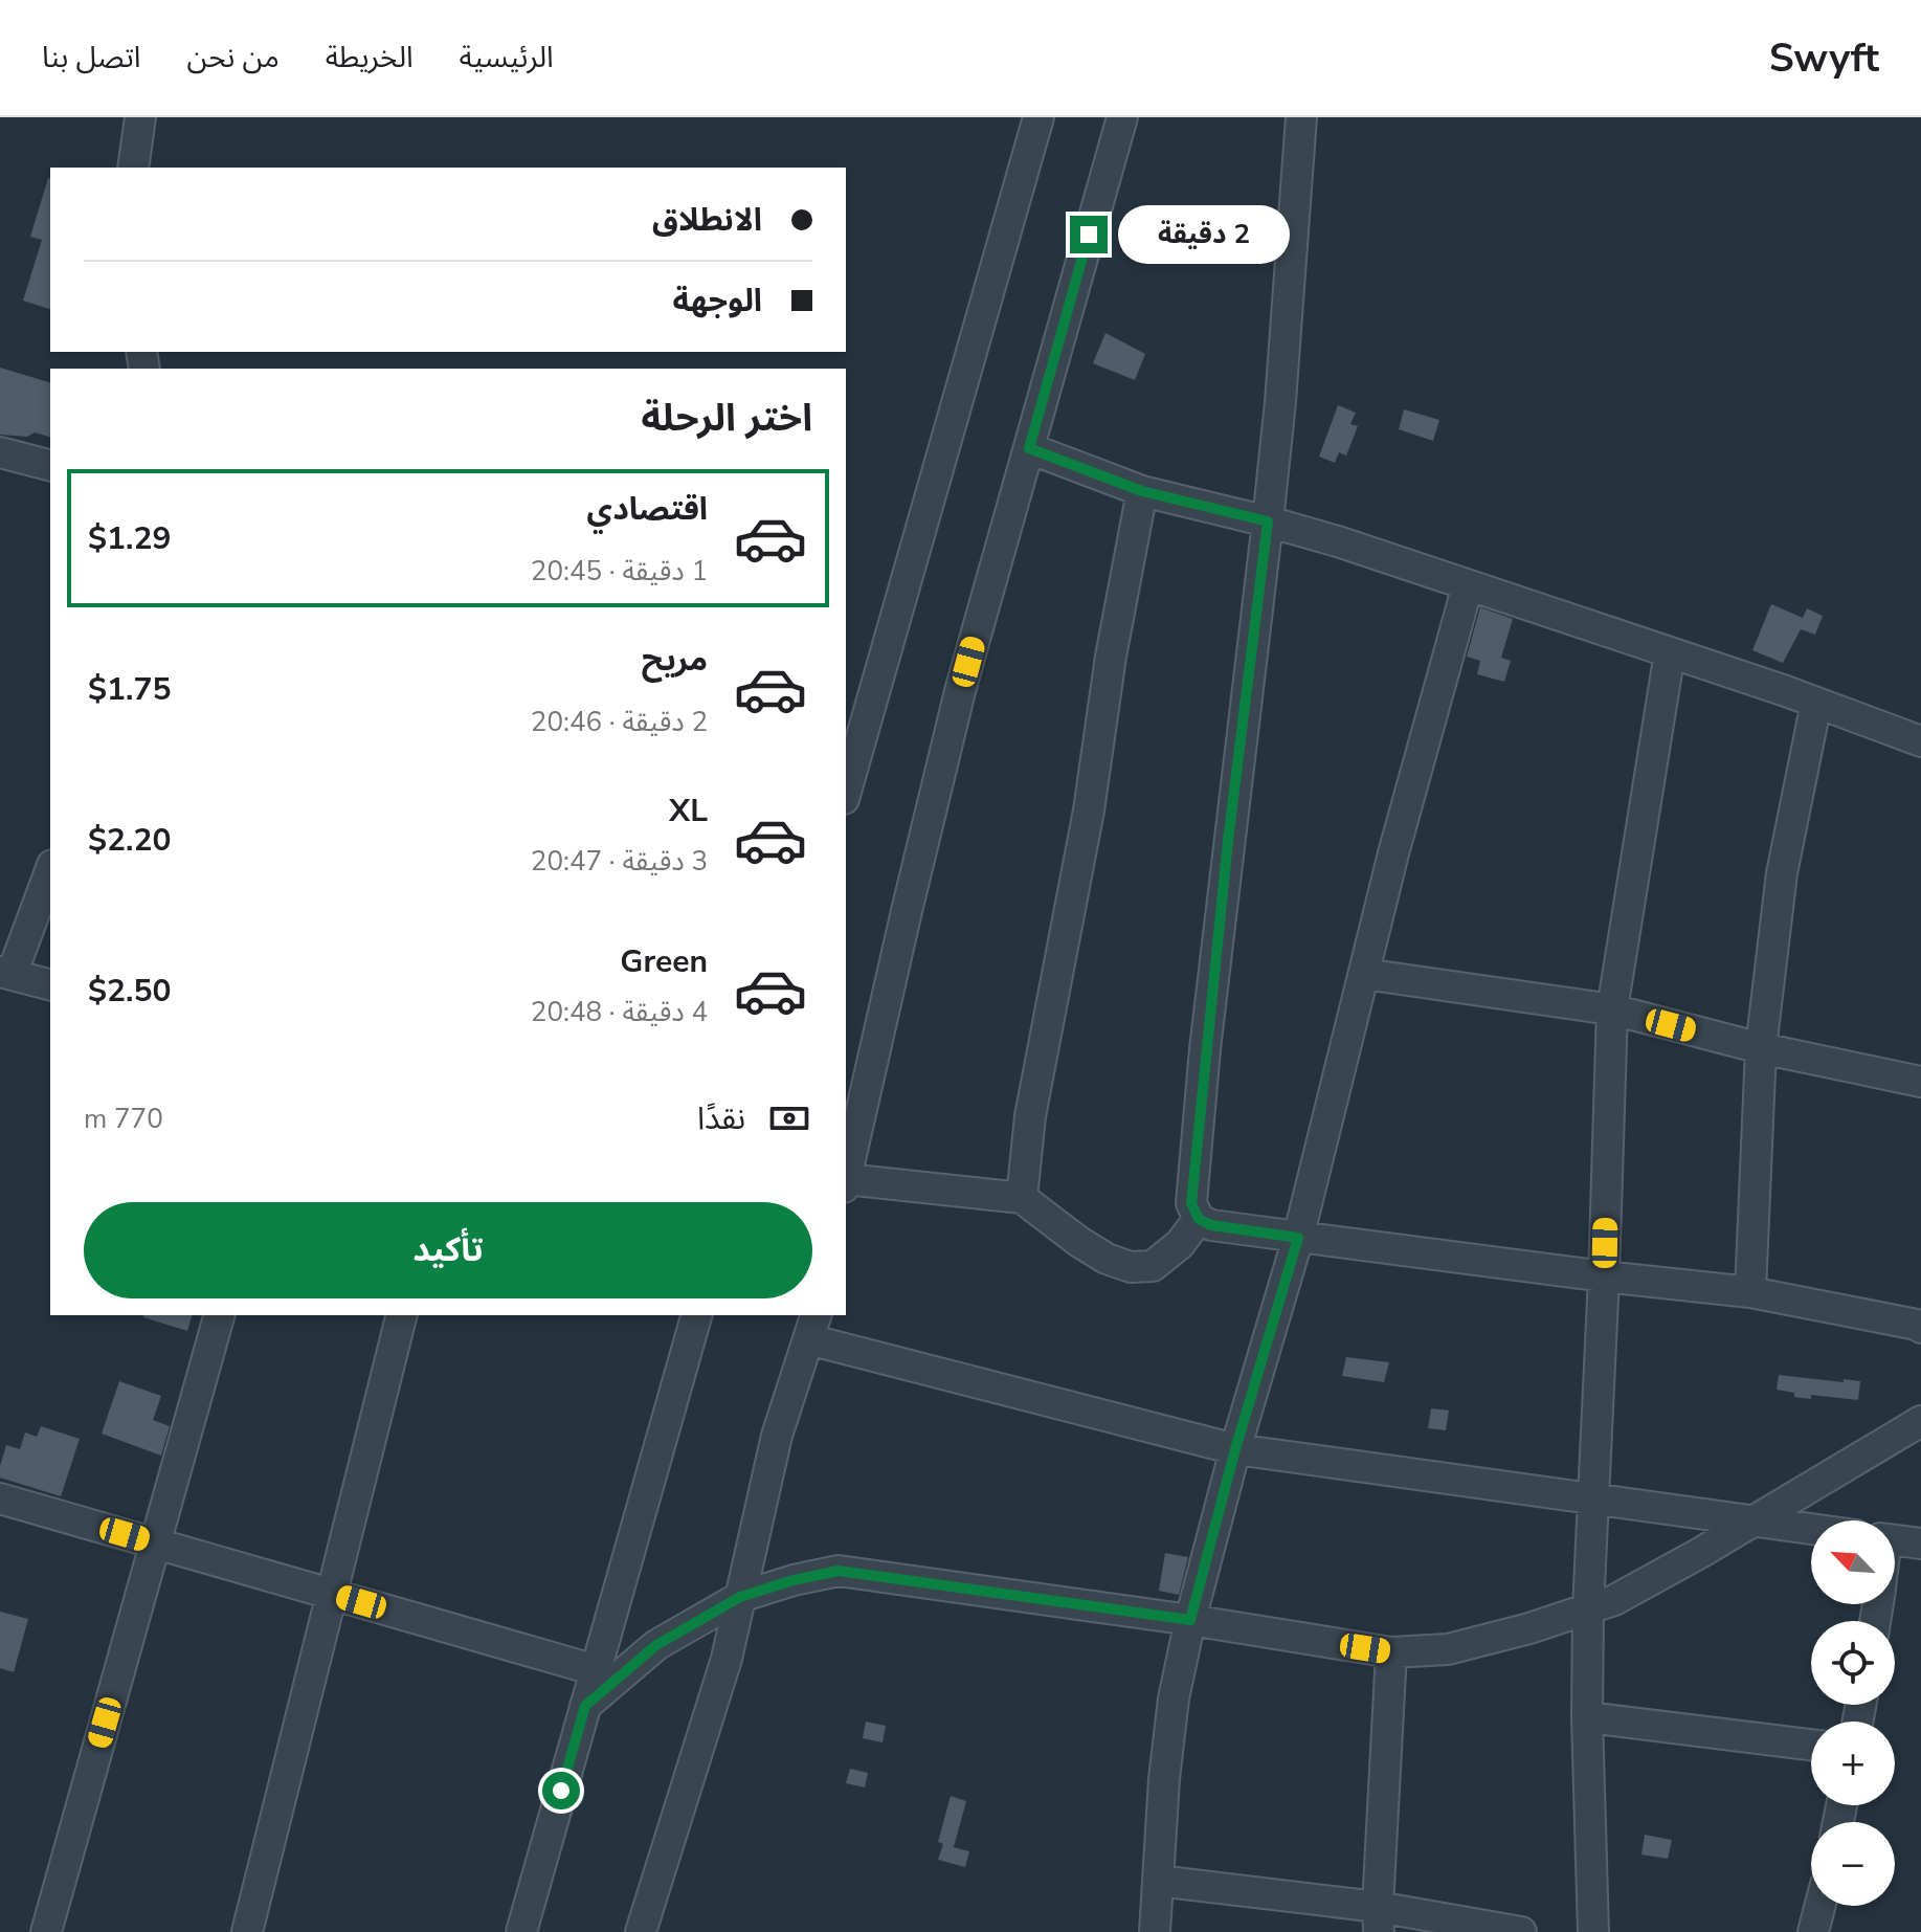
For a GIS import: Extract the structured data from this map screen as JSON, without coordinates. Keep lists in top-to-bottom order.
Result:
{
  "north": "top left",
  "page": {
    "header": "Swyft",
    "nav": [
      "الرئيسية",
      "الخريطة",
      "من نحن",
      "اتصل بنا"
    ],
    "banner": ["الانطلاق", "الوجهة"],
    "bubble": "2 دقيقة",
    "heading": "اختر الرحلة",
    "list": [
      {
        "name": "اقتصادي",
        "note": "1 دقيقة · 20:45",
        "value": "$1.29"
      },
      {
        "name": "مريح",
        "note": "2 دقيقة · 20:46",
        "value": "$1.75"
      },
      {
        "name": "XL",
        "note": "3 دقيقة · 20:47",
        "value": "$2.20"
      },
      {
        "name": "Green",
        "note": "4 دقيقة · 20:48",
        "value": "$2.50"
      }
    ],
    "pay": ["نقدًا", "770 m"],
    "buttons": "تأكيد",
    "map_buttons": ["+", "−"]
  }
}
